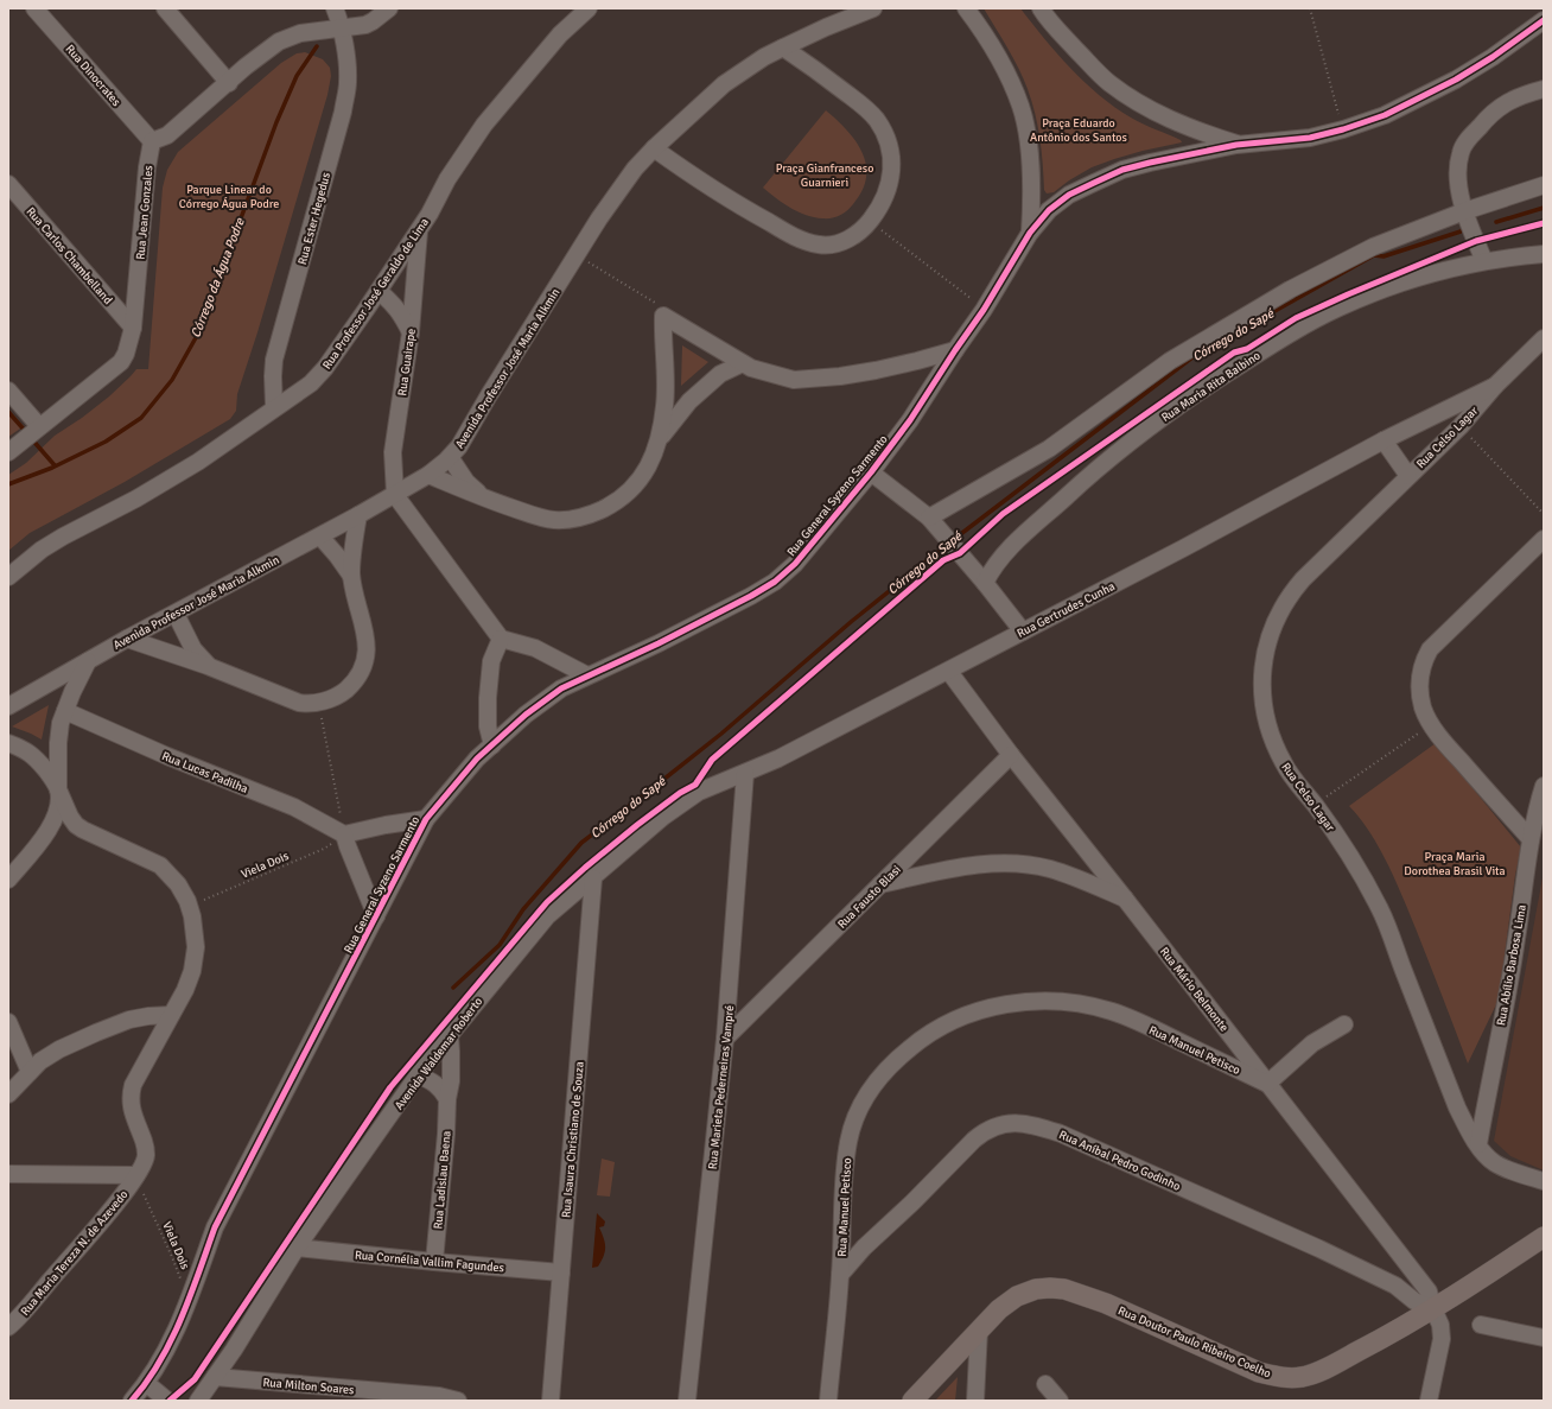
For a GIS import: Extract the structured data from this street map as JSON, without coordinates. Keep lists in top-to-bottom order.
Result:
{
  "streets": {
    "main road": ["Rua Doutor Paulo Ribeiro Coelho"],
    "street": [
      "Rua Dinocrates",
      "Rua Jean Gonzales",
      "Rua Ester Hegedus",
      "Rua Carlos Chambelland",
      "Rua Professor José Geraldo de Lima",
      "Rua Guairape",
      "Avenida Professor José Maria Alkmin",
      "Rua Maria Rita Balbino",
      "Rua Celso Lagar",
      "Rua General Syzeno Sarmento",
      "Rua Gertrudes Cunha",
      "Rua Lucas Padilha",
      "Rua Fausto Blasi",
      "Rua Abílio Barbosa Lima",
      "Rua Mário Belmonte",
      "Rua Manuel Petisco",
      "Avenida Waldemar Roberto",
      "Rua Marieta Pederneiras Vampré",
      "Rua Isaura Christiano de Souza",
      "Rua Aníbal Pedro Godinho",
      "Rua Ladislau Baena",
      "Rua Maria Tereza N. de Azevedo",
      "Rua Cornélia Vallim Fagundes",
      "Rua Milton Soares"
    ],
    "cycle path": ["Viela Dois"]
  },
  "crossings": [
    ["Rua Dinocrates", "Rua Jean Gonzales"],
    ["Rua Jean Gonzales", "Rua Carlos Chambelland"],
    ["Rua Ester Hegedus", "Rua Professor José Geraldo de Lima"],
    ["Rua Professor José Geraldo de Lima", "Rua Guairape"],
    ["Rua Guairape", "Avenida Professor José Maria Alkmin"],
    ["Rua Celso Lagar", "Rua Gertrudes Cunha"],
    ["Rua Celso Lagar", "Rua Abílio Barbosa Lima"],
    ["Rua General Syzeno Sarmento", "Viela Dois"],
    ["Rua Gertrudes Cunha", "Rua Mário Belmonte"],
    ["Rua Gertrudes Cunha", "Avenida Waldemar Roberto"],
    ["Rua Gertrudes Cunha", "Rua Marieta Pederneiras Vampré"],
    ["Rua Lucas Padilha", "Viela Dois"],
    ["Viela Dois", "Rua Maria Tereza N. de Azevedo"],
    ["Rua Fausto Blasi", "Rua Mário Belmonte"],
    ["Rua Fausto Blasi", "Rua Marieta Pederneiras Vampré"],
    ["Rua Mário Belmonte", "Rua Manuel Petisco"],
    ["Rua Mário Belmonte", "Rua Aníbal Pedro Godinho"],
    ["Rua Mário Belmonte", "Rua Doutor Paulo Ribeiro Coelho"],
    ["Rua Manuel Petisco", "Rua Aníbal Pedro Godinho"],
    ["Avenida Waldemar Roberto", "Rua Marieta Pederneiras Vampré"],
    ["Avenida Waldemar Roberto", "Rua Isaura Christiano de Souza"],
    ["Avenida Waldemar Roberto", "Rua Ladislau Baena"],
    ["Avenida Waldemar Roberto", "Rua Cornélia Vallim Fagundes"],
    ["Avenida Waldemar Roberto", "Rua Milton Soares"],
    ["Rua Isaura Christiano de Souza", "Rua Cornélia Vallim Fagundes"],
    ["Rua Aníbal Pedro Godinho", "Rua Doutor Paulo Ribeiro Coelho"],
    ["Rua Ladislau Baena", "Rua Cornélia Vallim Fagundes"]
  ],
  "water": ["Córrego da Água Podre", "Córrego do Sapé"],
  "parks": [
    "Praça Eduardo Antônio dos Santos",
    "Praça Gianfranceso Guarnieri",
    "Parque Linear do Córrego Água Podre",
    "Praça Maria Dorothea Brasil Vita"
  ]
}
